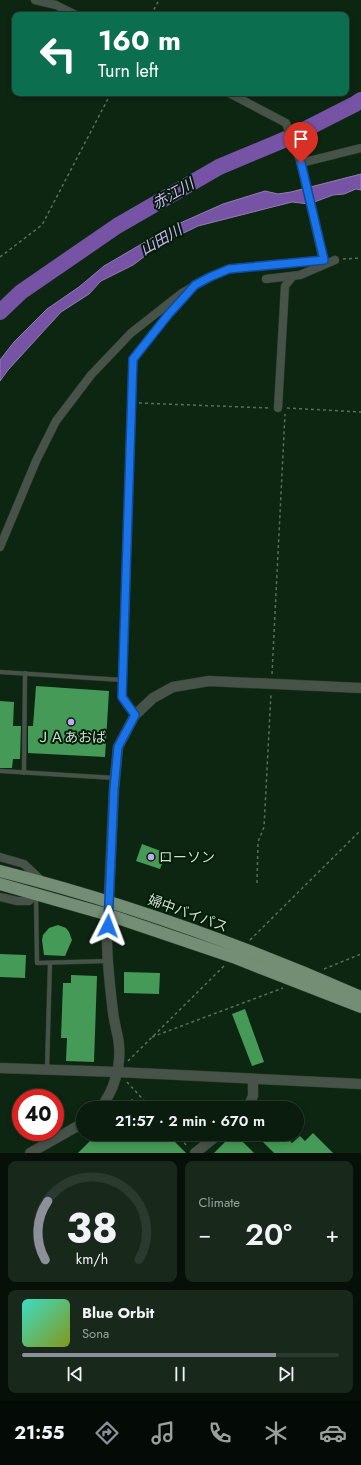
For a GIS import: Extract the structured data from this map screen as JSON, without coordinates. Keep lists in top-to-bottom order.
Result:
{
  "streets": {
    "highway": ["婦中バイパス"]
  },
  "water": ["赤江川", "山田川"],
  "places": ["ＪＡあおば", "ローソン"],
  "page": {
    "turn": ["160 m", "Turn left"],
    "limit": "40",
    "trip": "21:57 · 2 min · 670 m",
    "tile": "Climate",
    "heat": ["−", "20°", "+"],
    "song": ["Blue Orbit", "Sona"],
    "tabs": "21:55",
    "gauge": ["38", "km/h"]
  }
}
